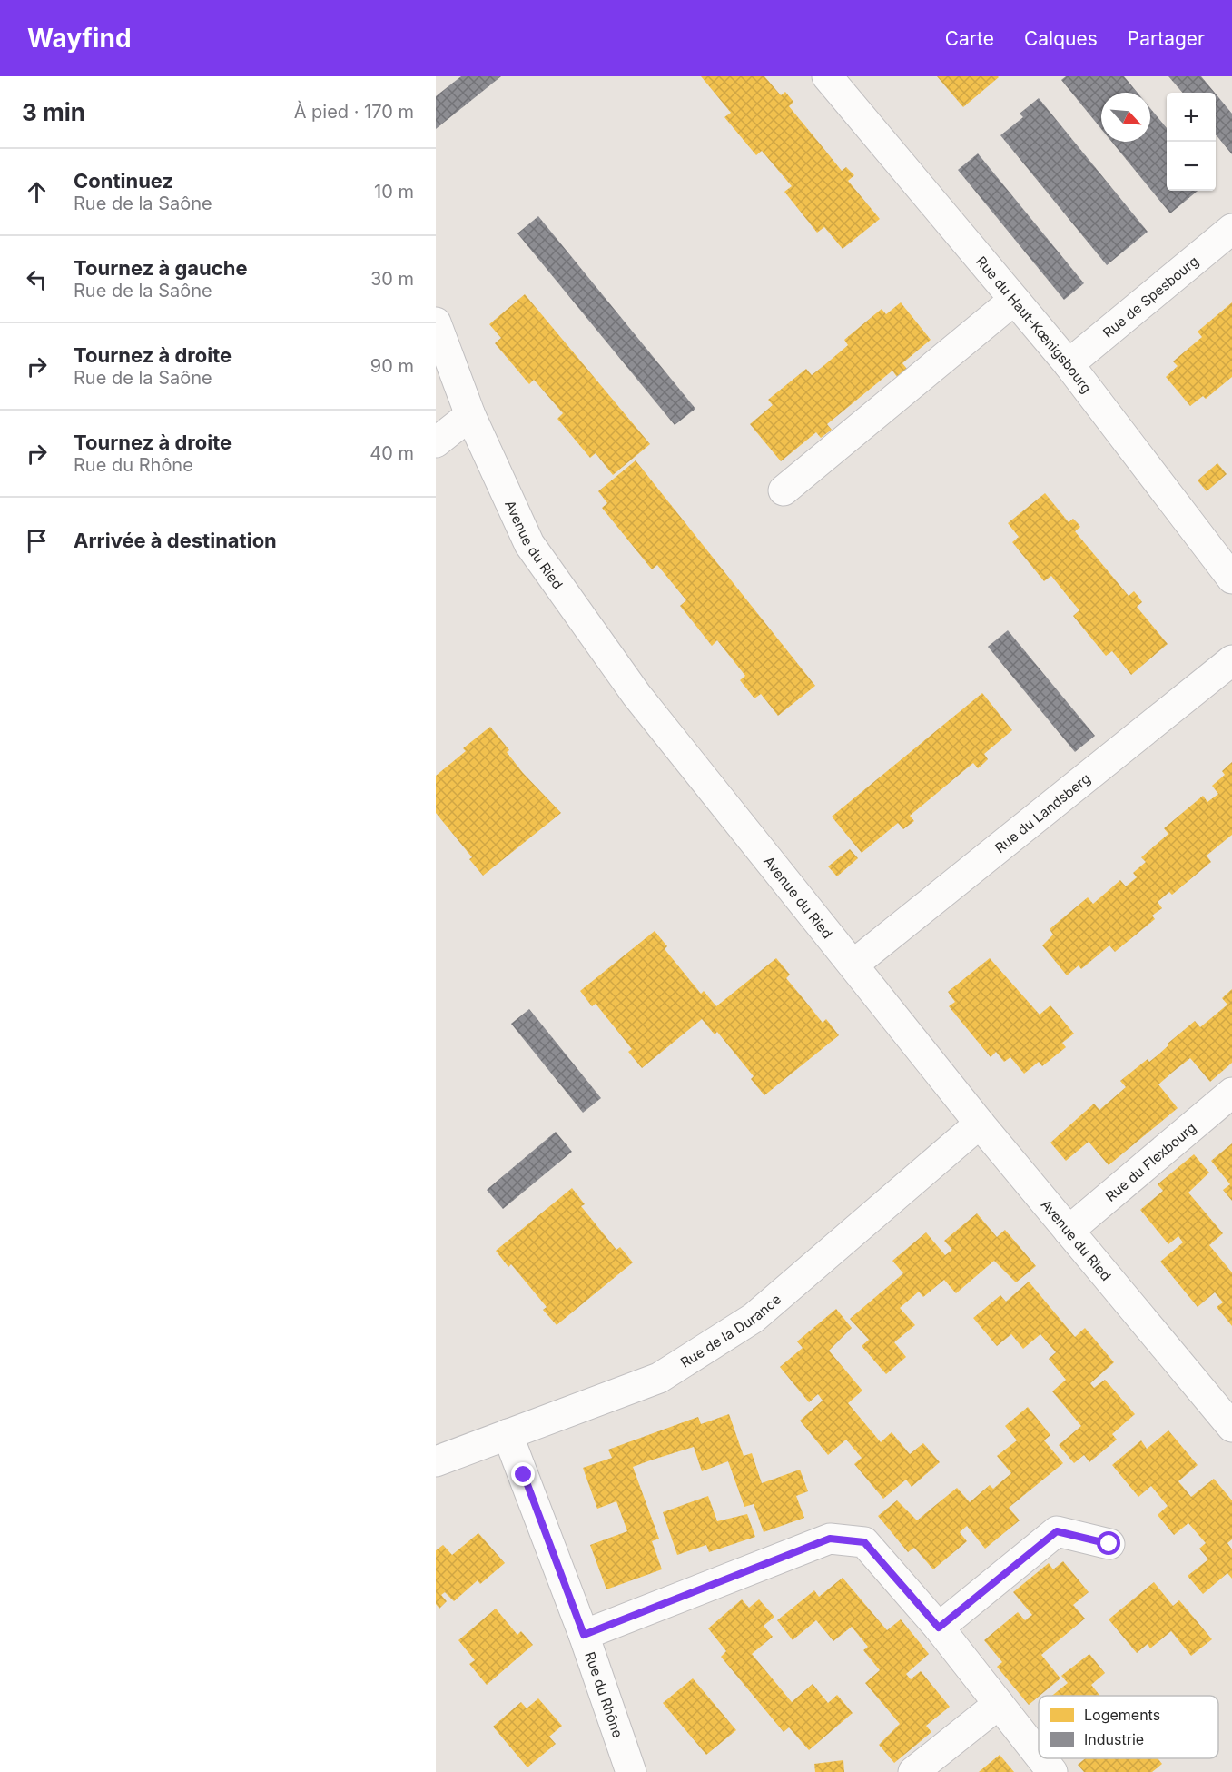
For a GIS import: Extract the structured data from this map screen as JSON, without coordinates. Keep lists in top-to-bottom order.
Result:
{
  "streets": {
    "street": [
      "Rue de Spesbourg",
      "Rue du Haut-Kœnigsbourg",
      "Avenue du Ried",
      "Rue du Landsberg",
      "Rue du Flexbourg",
      "Rue de la Durance",
      "Rue du Rhône"
    ]
  },
  "crossings": [
    ["Rue de Spesbourg", "Rue du Haut-Kœnigsbourg"],
    ["Avenue du Ried", "Rue du Landsberg"],
    ["Avenue du Ried", "Rue du Flexbourg"],
    ["Avenue du Ried", "Rue de la Durance"],
    ["Rue de la Durance", "Rue du Rhône"]
  ],
  "legend": ["Logements", "Industrie"],
  "north": "bottom right",
  "page": {
    "header": "Wayfind",
    "nav": ["Carte", "Calques", "Partager"],
    "heading": ["3 min", "À pied · 170 m"],
    "map_buttons": ["+", "−"],
    "list": [
      ["Continuez", "Rue de la Saône", "10 m"],
      ["Tournez à gauche", "Rue de la Saône", "30 m"],
      ["Tournez à droite", "Rue de la Saône", "90 m"],
      ["Tournez à droite", "Rue du Rhône", "40 m"],
      "Arrivée à destination"
    ]
  }
}
